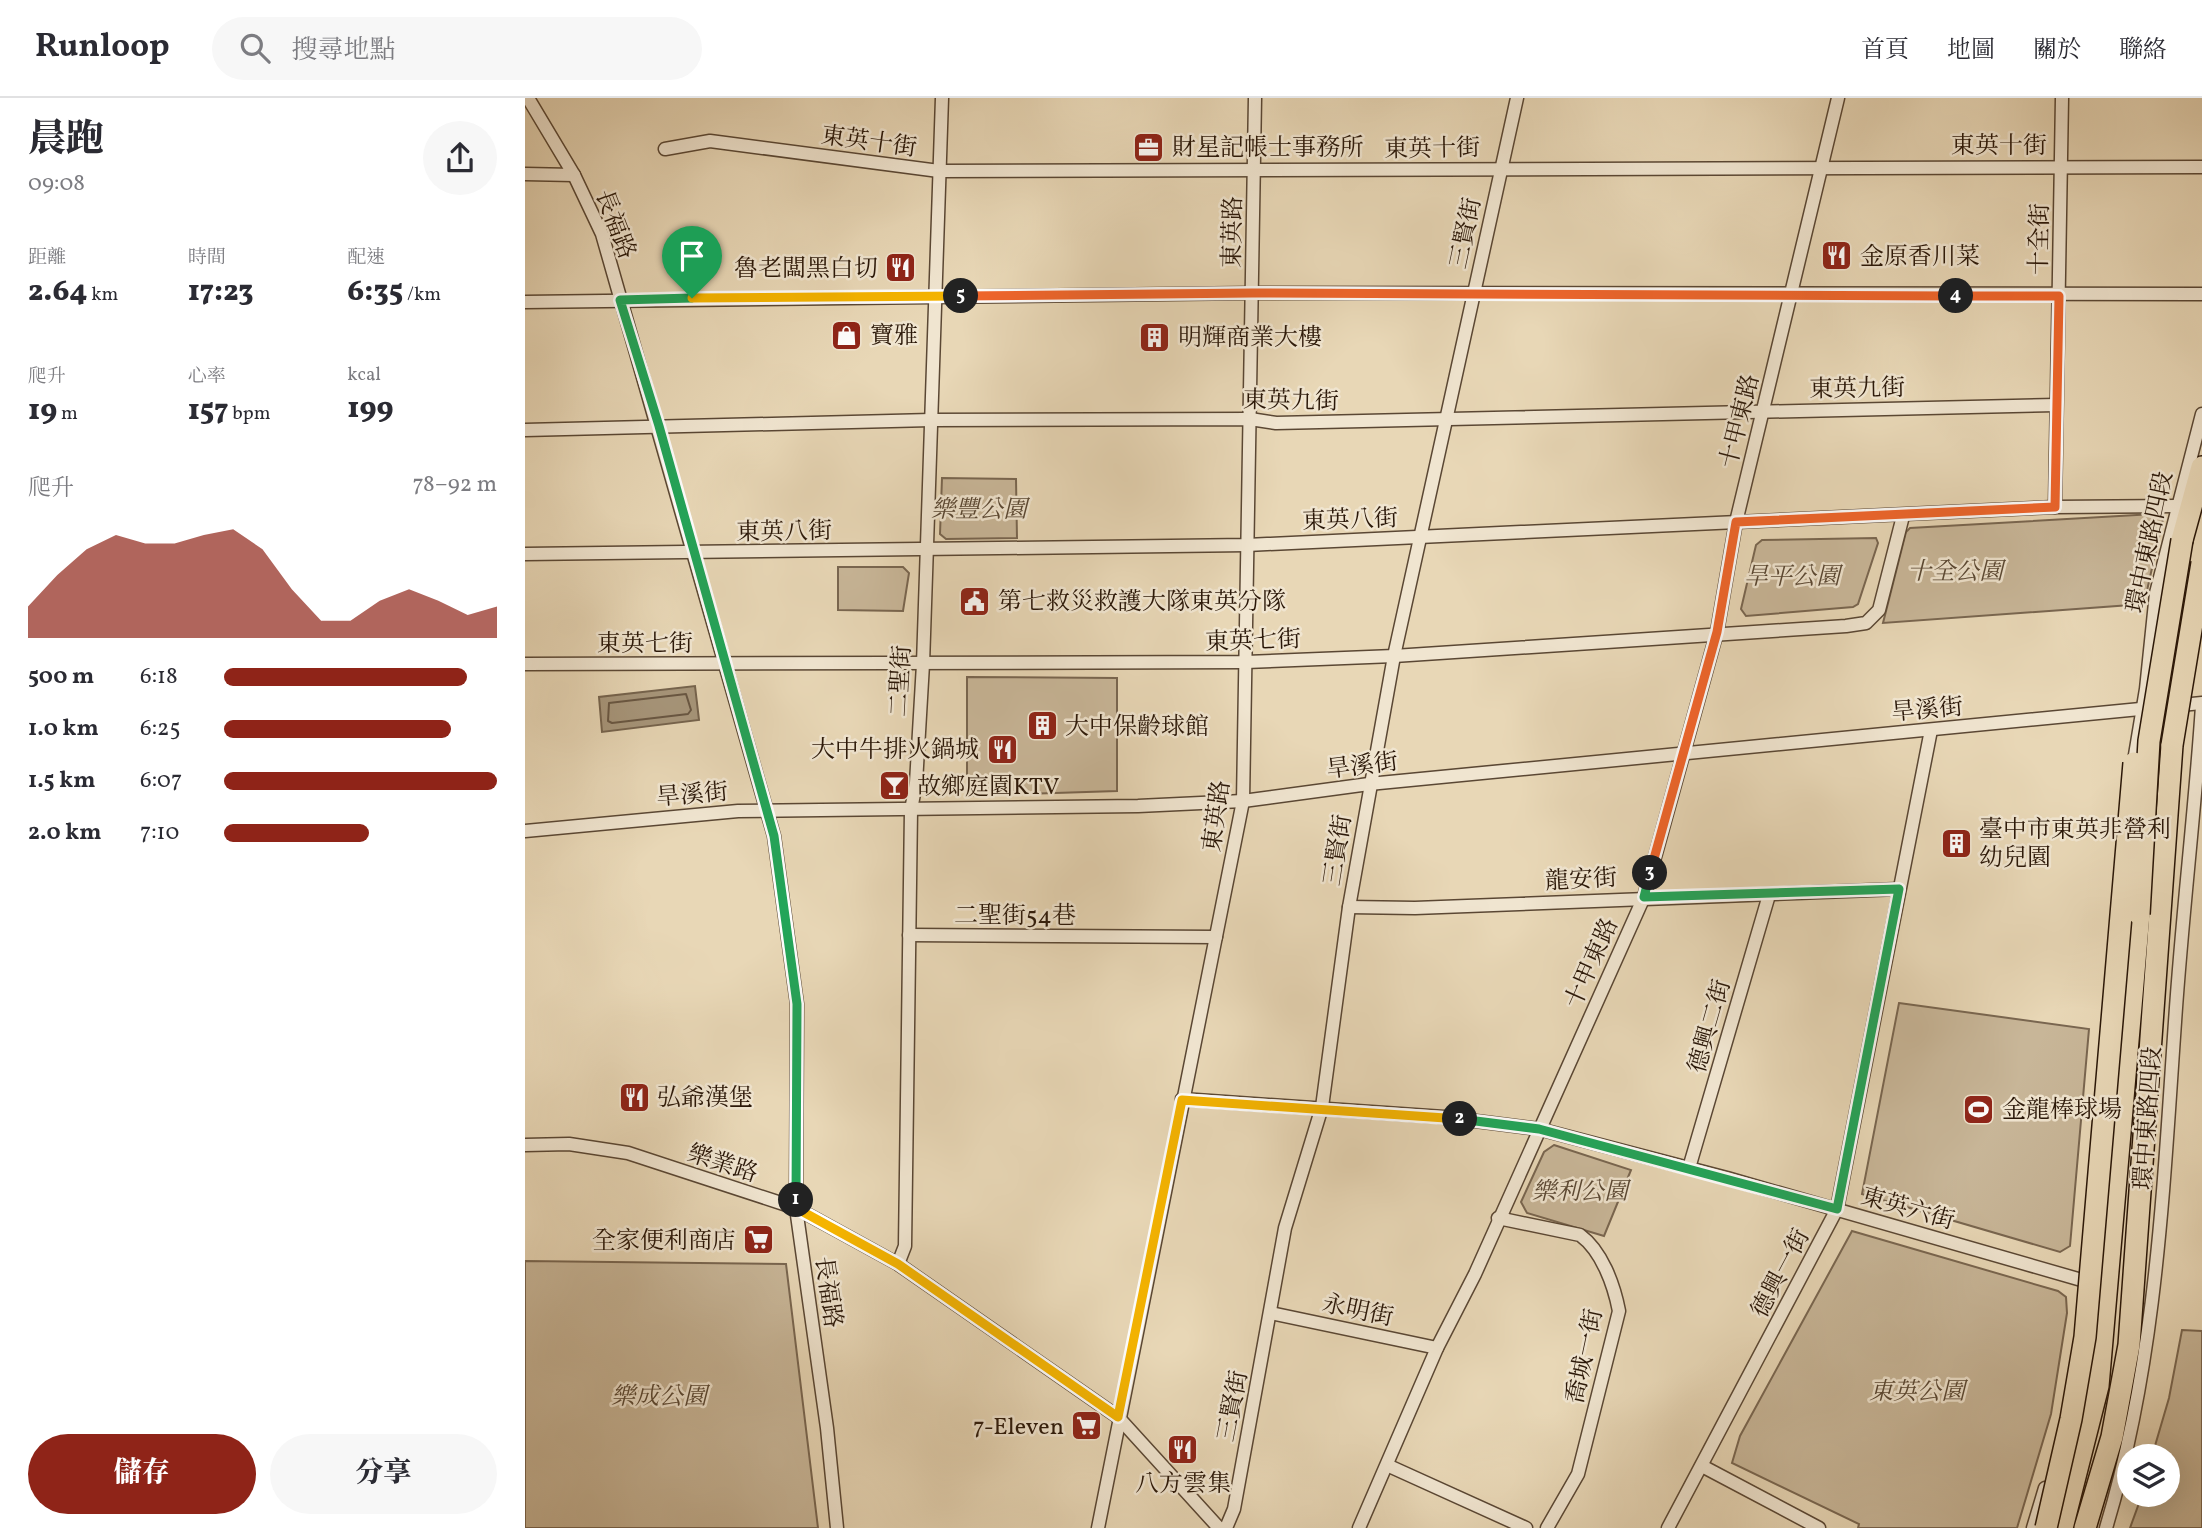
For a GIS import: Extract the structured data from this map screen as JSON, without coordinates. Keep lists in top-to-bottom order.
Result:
{
  "streets": {
    "street": [
      "東英十街",
      "長福路",
      "東英路",
      "三賢街",
      "十全街",
      "東英九街",
      "十甲東路",
      "東英八街",
      "環中東路四段",
      "東英七街",
      "二聖街",
      "旱溪街",
      "龍安街",
      "二聖街54巷",
      "德興二街",
      "樂業路",
      "東英六街",
      "德興一街",
      "永明街",
      "喬城一街"
    ]
  },
  "crossings": [
    ["東英十街", "東英路"],
    ["東英十街", "三賢街"],
    ["東英十街", "十全街"],
    ["東英十街", "十甲東路"],
    ["東英十街", "二聖街"],
    ["長福路", "東英九街"],
    ["長福路", "東英八街"],
    ["長福路", "東英七街"],
    ["長福路", "旱溪街"],
    ["長福路", "樂業路"],
    ["東英路", "東英九街"],
    ["東英路", "東英八街"],
    ["東英路", "東英七街"],
    ["東英路", "旱溪街"],
    ["東英路", "二聖街54巷"],
    ["東英路", "樂業路"],
    ["東英路", "東英六街"],
    ["三賢街", "東英九街"],
    ["三賢街", "東英八街"],
    ["三賢街", "東英七街"],
    ["三賢街", "旱溪街"],
    ["三賢街", "龍安街"],
    ["三賢街", "東英六街"],
    ["三賢街", "永明街"],
    ["十全街", "東英九街"],
    ["十全街", "東英八街"],
    ["東英九街", "十甲東路"],
    ["東英九街", "二聖街"],
    ["十甲東路", "東英八街"],
    ["十甲東路", "東英七街"],
    ["十甲東路", "旱溪街"],
    ["十甲東路", "龍安街"],
    ["十甲東路", "東英六街"],
    ["十甲東路", "永明街"],
    ["十甲東路", "喬城一街"],
    ["東英八街", "環中東路四段"],
    ["東英八街", "東英七街"],
    ["東英八街", "二聖街"],
    ["環中東路四段", "旱溪街"],
    ["環中東路四段", "東英六街"],
    ["東英七街", "二聖街"],
    ["二聖街", "旱溪街"],
    ["二聖街", "二聖街54巷"],
    ["二聖街", "樂業路"],
    ["旱溪街", "德興一街"],
    ["龍安街", "德興二街"],
    ["龍安街", "德興一街"],
    ["德興二街", "東英六街"],
    ["東英六街", "德興一街"]
  ],
  "parks": [
    "樂豐公園",
    "十全公園",
    "旱平公園",
    "樂利公園",
    "東英公園",
    "樂成公園"
  ],
  "places": {
    "office": ["財星記帳士事務所"],
    "restaurant": [
      "金原香川菜",
      "魯老闆黑白切",
      "大中牛排火鍋城",
      "弘爺漢堡",
      "八方雲集"
    ],
    "shop": ["寶雅"],
    "building": ["明輝商業大樓", "大中保齡球館", "臺中市東英非營利 幼兒園"],
    "public building": ["第七救災救護大隊東英分隊"],
    "bar": ["故鄉庭園KTV"],
    "sports": ["金龍棒球場"],
    "supermarket": ["全家便利商店", "7-Eleven"]
  },
  "page": {
    "header": "Runloop",
    "search": "搜尋地點",
    "nav": [
      "首頁",
      "地圖",
      "關於",
      "聯絡"
    ],
    "heading": ["晨跑", "09:08"],
    "stats": [
      ["距離", "2.64 km"],
      ["時間", "17:23"],
      ["配速", "6:35 /km"],
      ["爬升", "19 m"],
      ["心率", "157 bpm"],
      ["kcal", "199"]
    ],
    "pins": [
      "4",
      "5",
      "3",
      "2",
      "1"
    ],
    "chart": ["爬升", "78–92 m"],
    "list": [
      {
        "name": "500 m",
        "note": "6:18"
      },
      {
        "name": "1.0 km",
        "note": "6:25"
      },
      {
        "name": "1.5 km",
        "note": "6:07"
      },
      {
        "name": "2.0 km",
        "note": "7:10"
      }
    ],
    "buttons": ["儲存", "分享"]
  }
}
